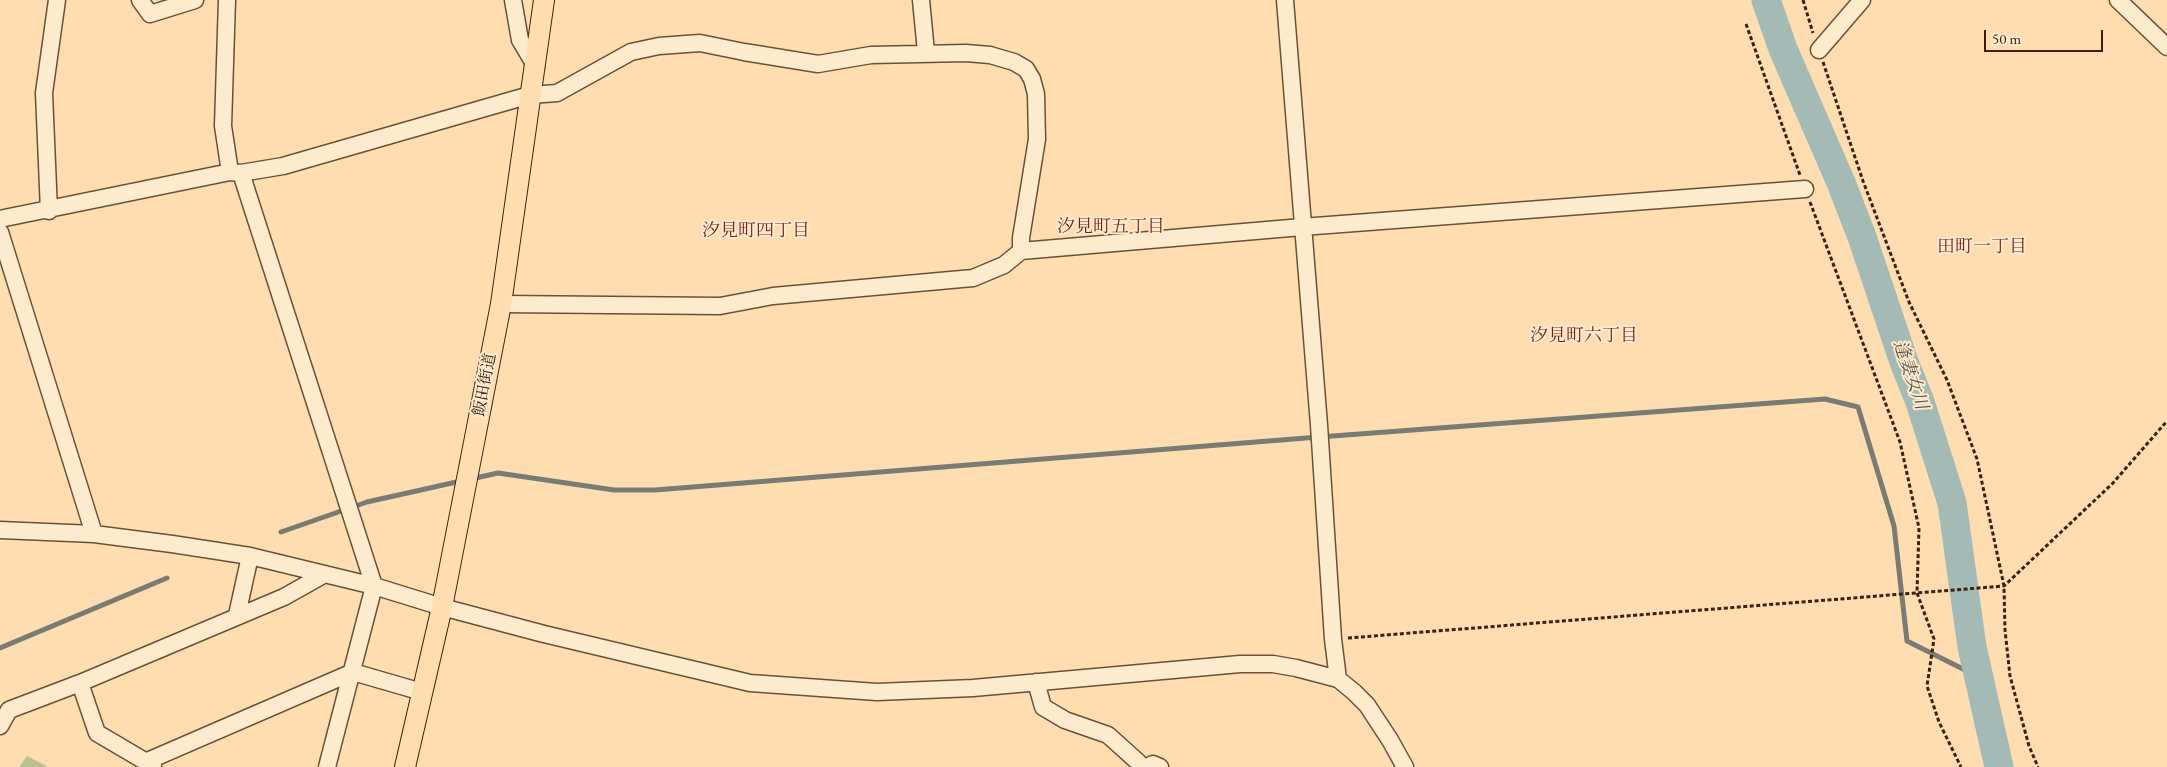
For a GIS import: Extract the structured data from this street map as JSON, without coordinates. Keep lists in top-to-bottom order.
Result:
{
  "streets": {
    "main road": ["飯田街道"]
  },
  "districts": [
    "汐見町五丁目",
    "汐見町四丁目",
    "田町一丁目",
    "汐見町六丁目"
  ],
  "water": ["逢妻女川"],
  "scale_bar": "50 m"
}
